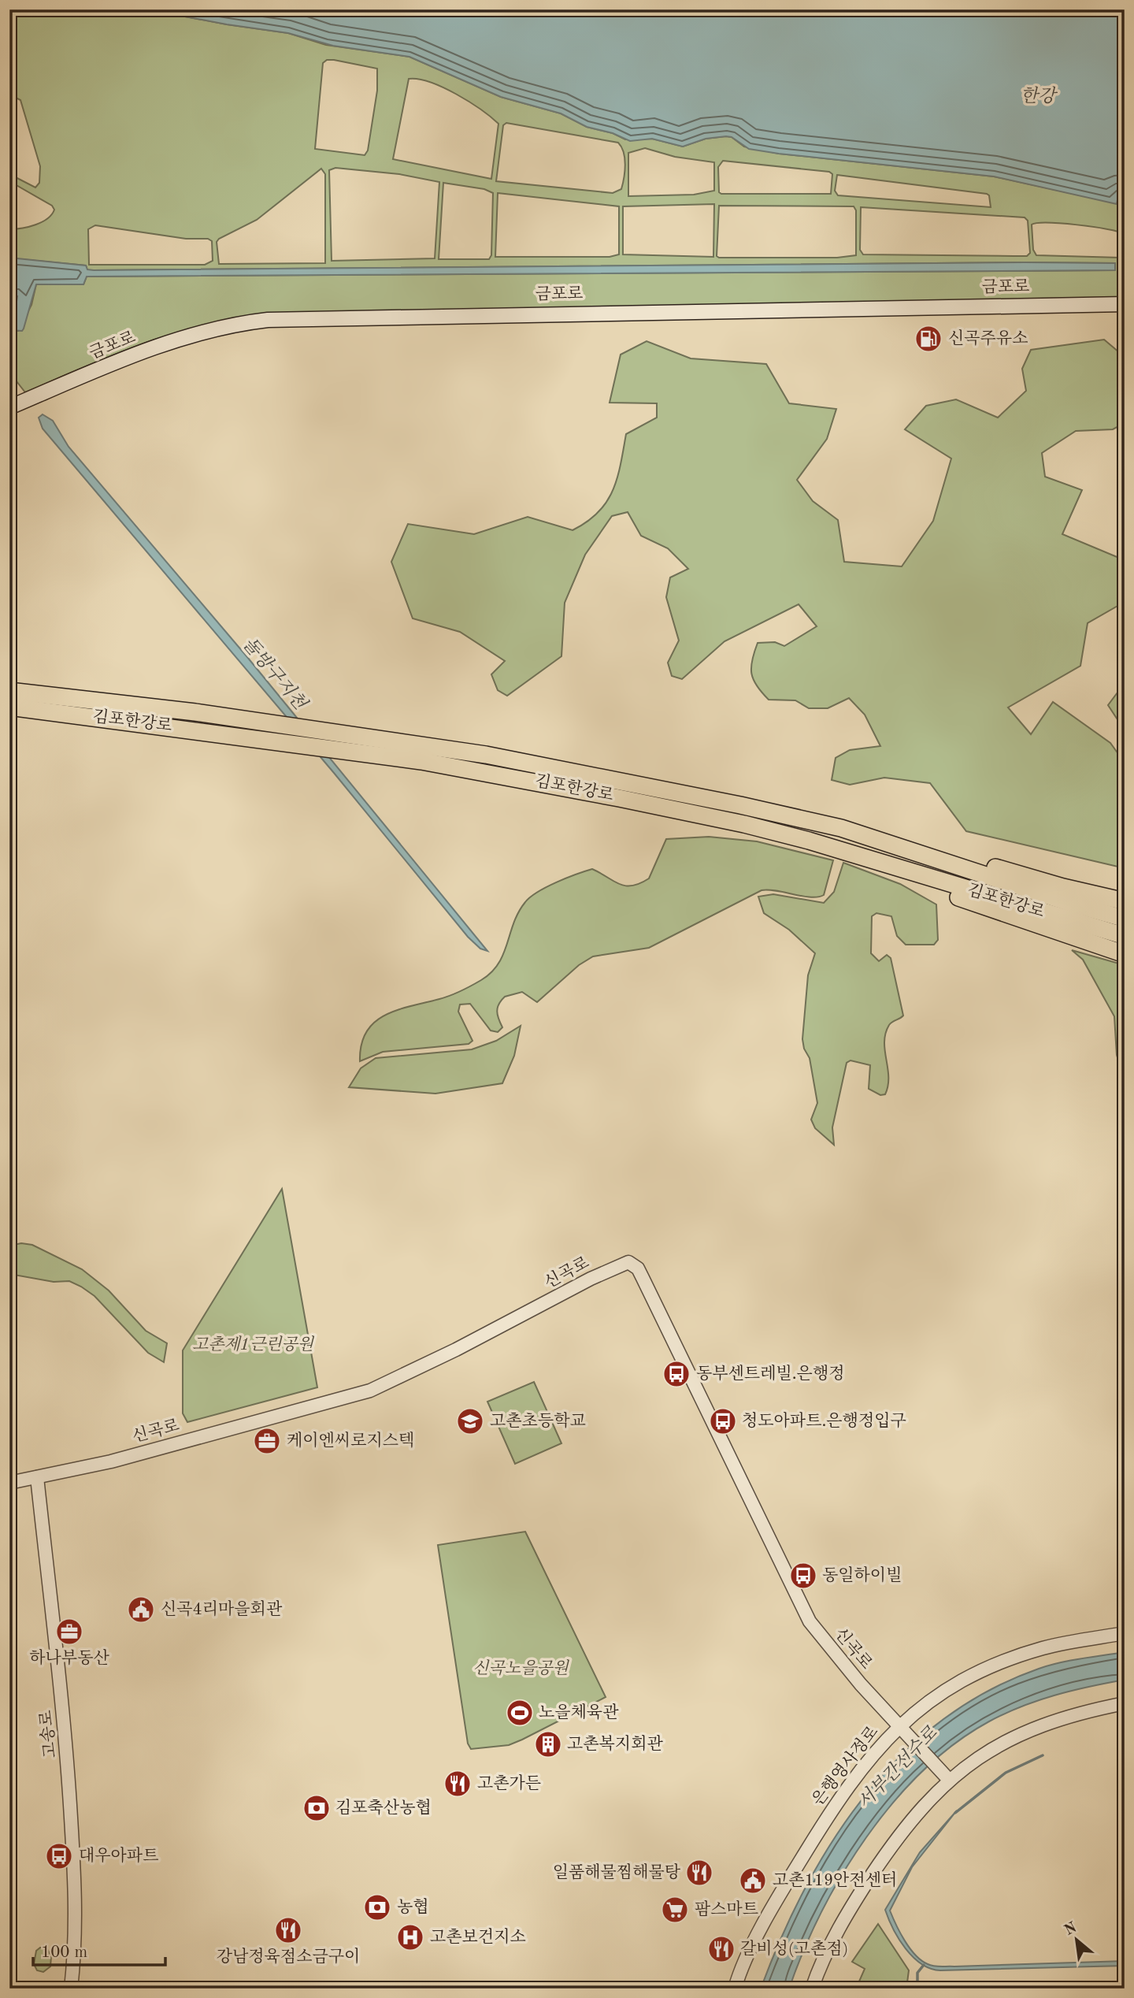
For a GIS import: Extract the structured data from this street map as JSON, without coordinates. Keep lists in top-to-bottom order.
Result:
{
  "streets": {
    "highway": ["김포한강로"],
    "main road": ["금포로"],
    "street": ["신곡로", "고송로", "은행영사정로"]
  },
  "crossings": [
    ["신곡로", "고송로"],
    ["신곡로", "은행영사정로"]
  ],
  "water": ["한강", "돌방구지천", "서부간선수로"],
  "parks": ["고촌제1근린공원", "신곡노을공원"],
  "places": {
    "fuel station": ["신곡주유소"],
    "bus stop": [
      "동부센트레빌.은행정",
      "청도아파트.은행정입구",
      "동일하이빌",
      "대우아파트"
    ],
    "school or university": ["고촌초등학교"],
    "office": ["케이엔씨로지스텍", "하나부동산"],
    "public building": ["신곡4리마을회관", "고촌119안전센터"],
    "sports": ["노을체육관"],
    "building": ["고촌복지회관"],
    "restaurant": [
      "고촌가든",
      "일품해물찜해물탕",
      "강남정육점소금구이",
      "갈비성(고촌점)"
    ],
    "bank": ["김포축산농협", "농협"],
    "supermarket": ["팜스마트"],
    "hospital": ["고촌보건지소"]
  },
  "scale_bar": "100 m",
  "north": "top left"
}
